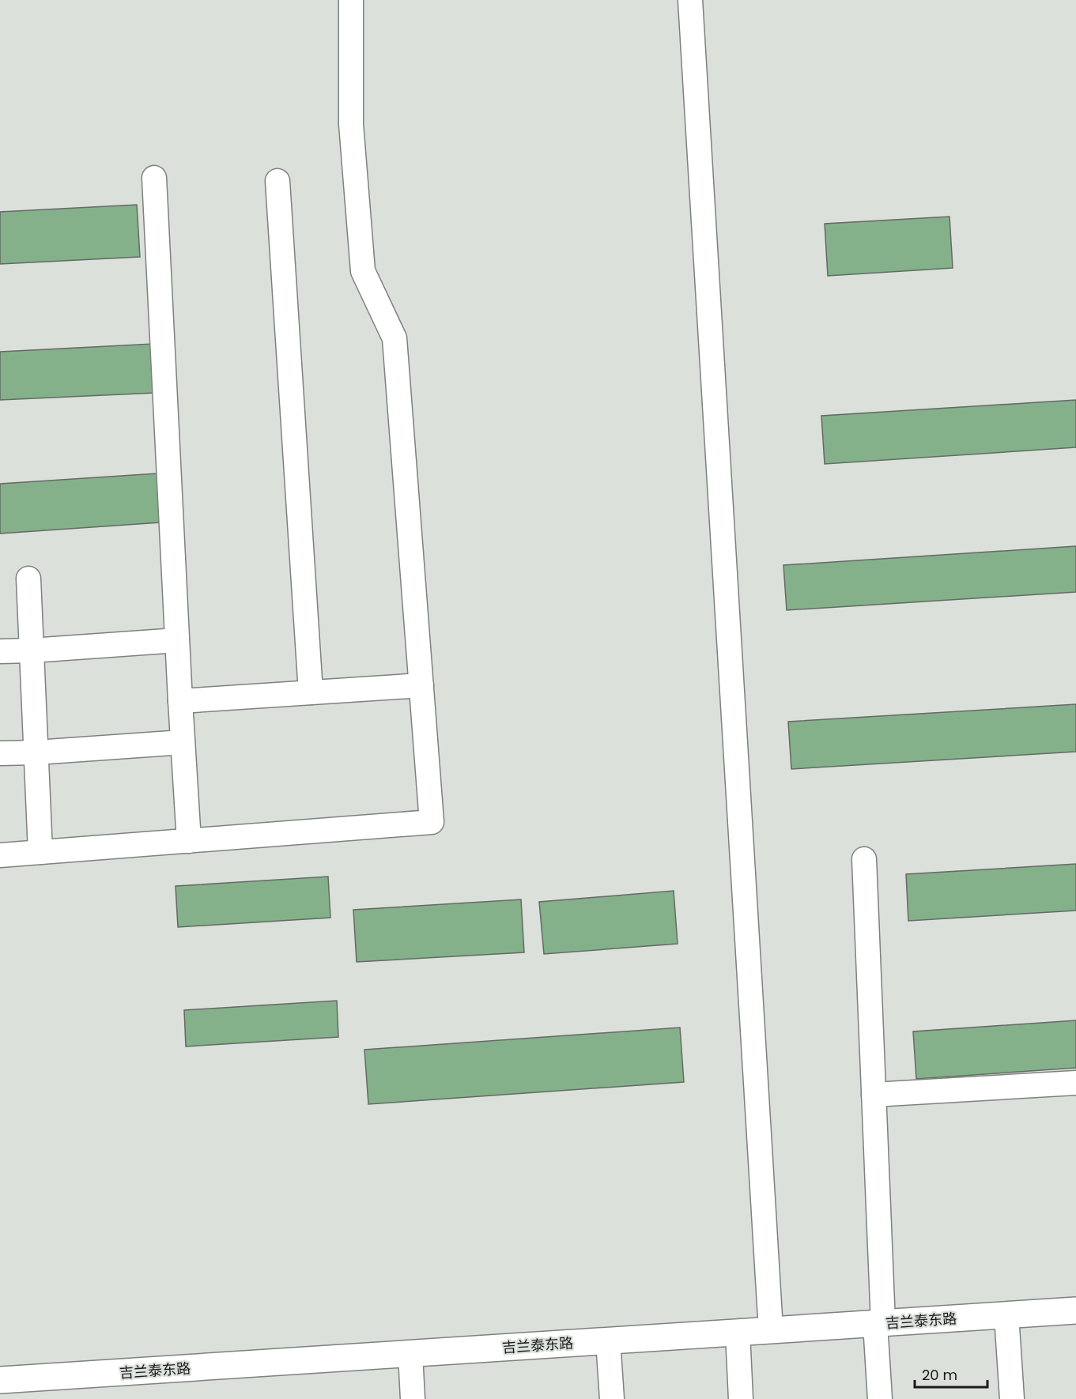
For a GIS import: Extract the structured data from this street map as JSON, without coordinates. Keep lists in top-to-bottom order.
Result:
{
  "streets": {
    "street": ["吉兰泰东路"]
  },
  "scale_bar": "20 m"
}
